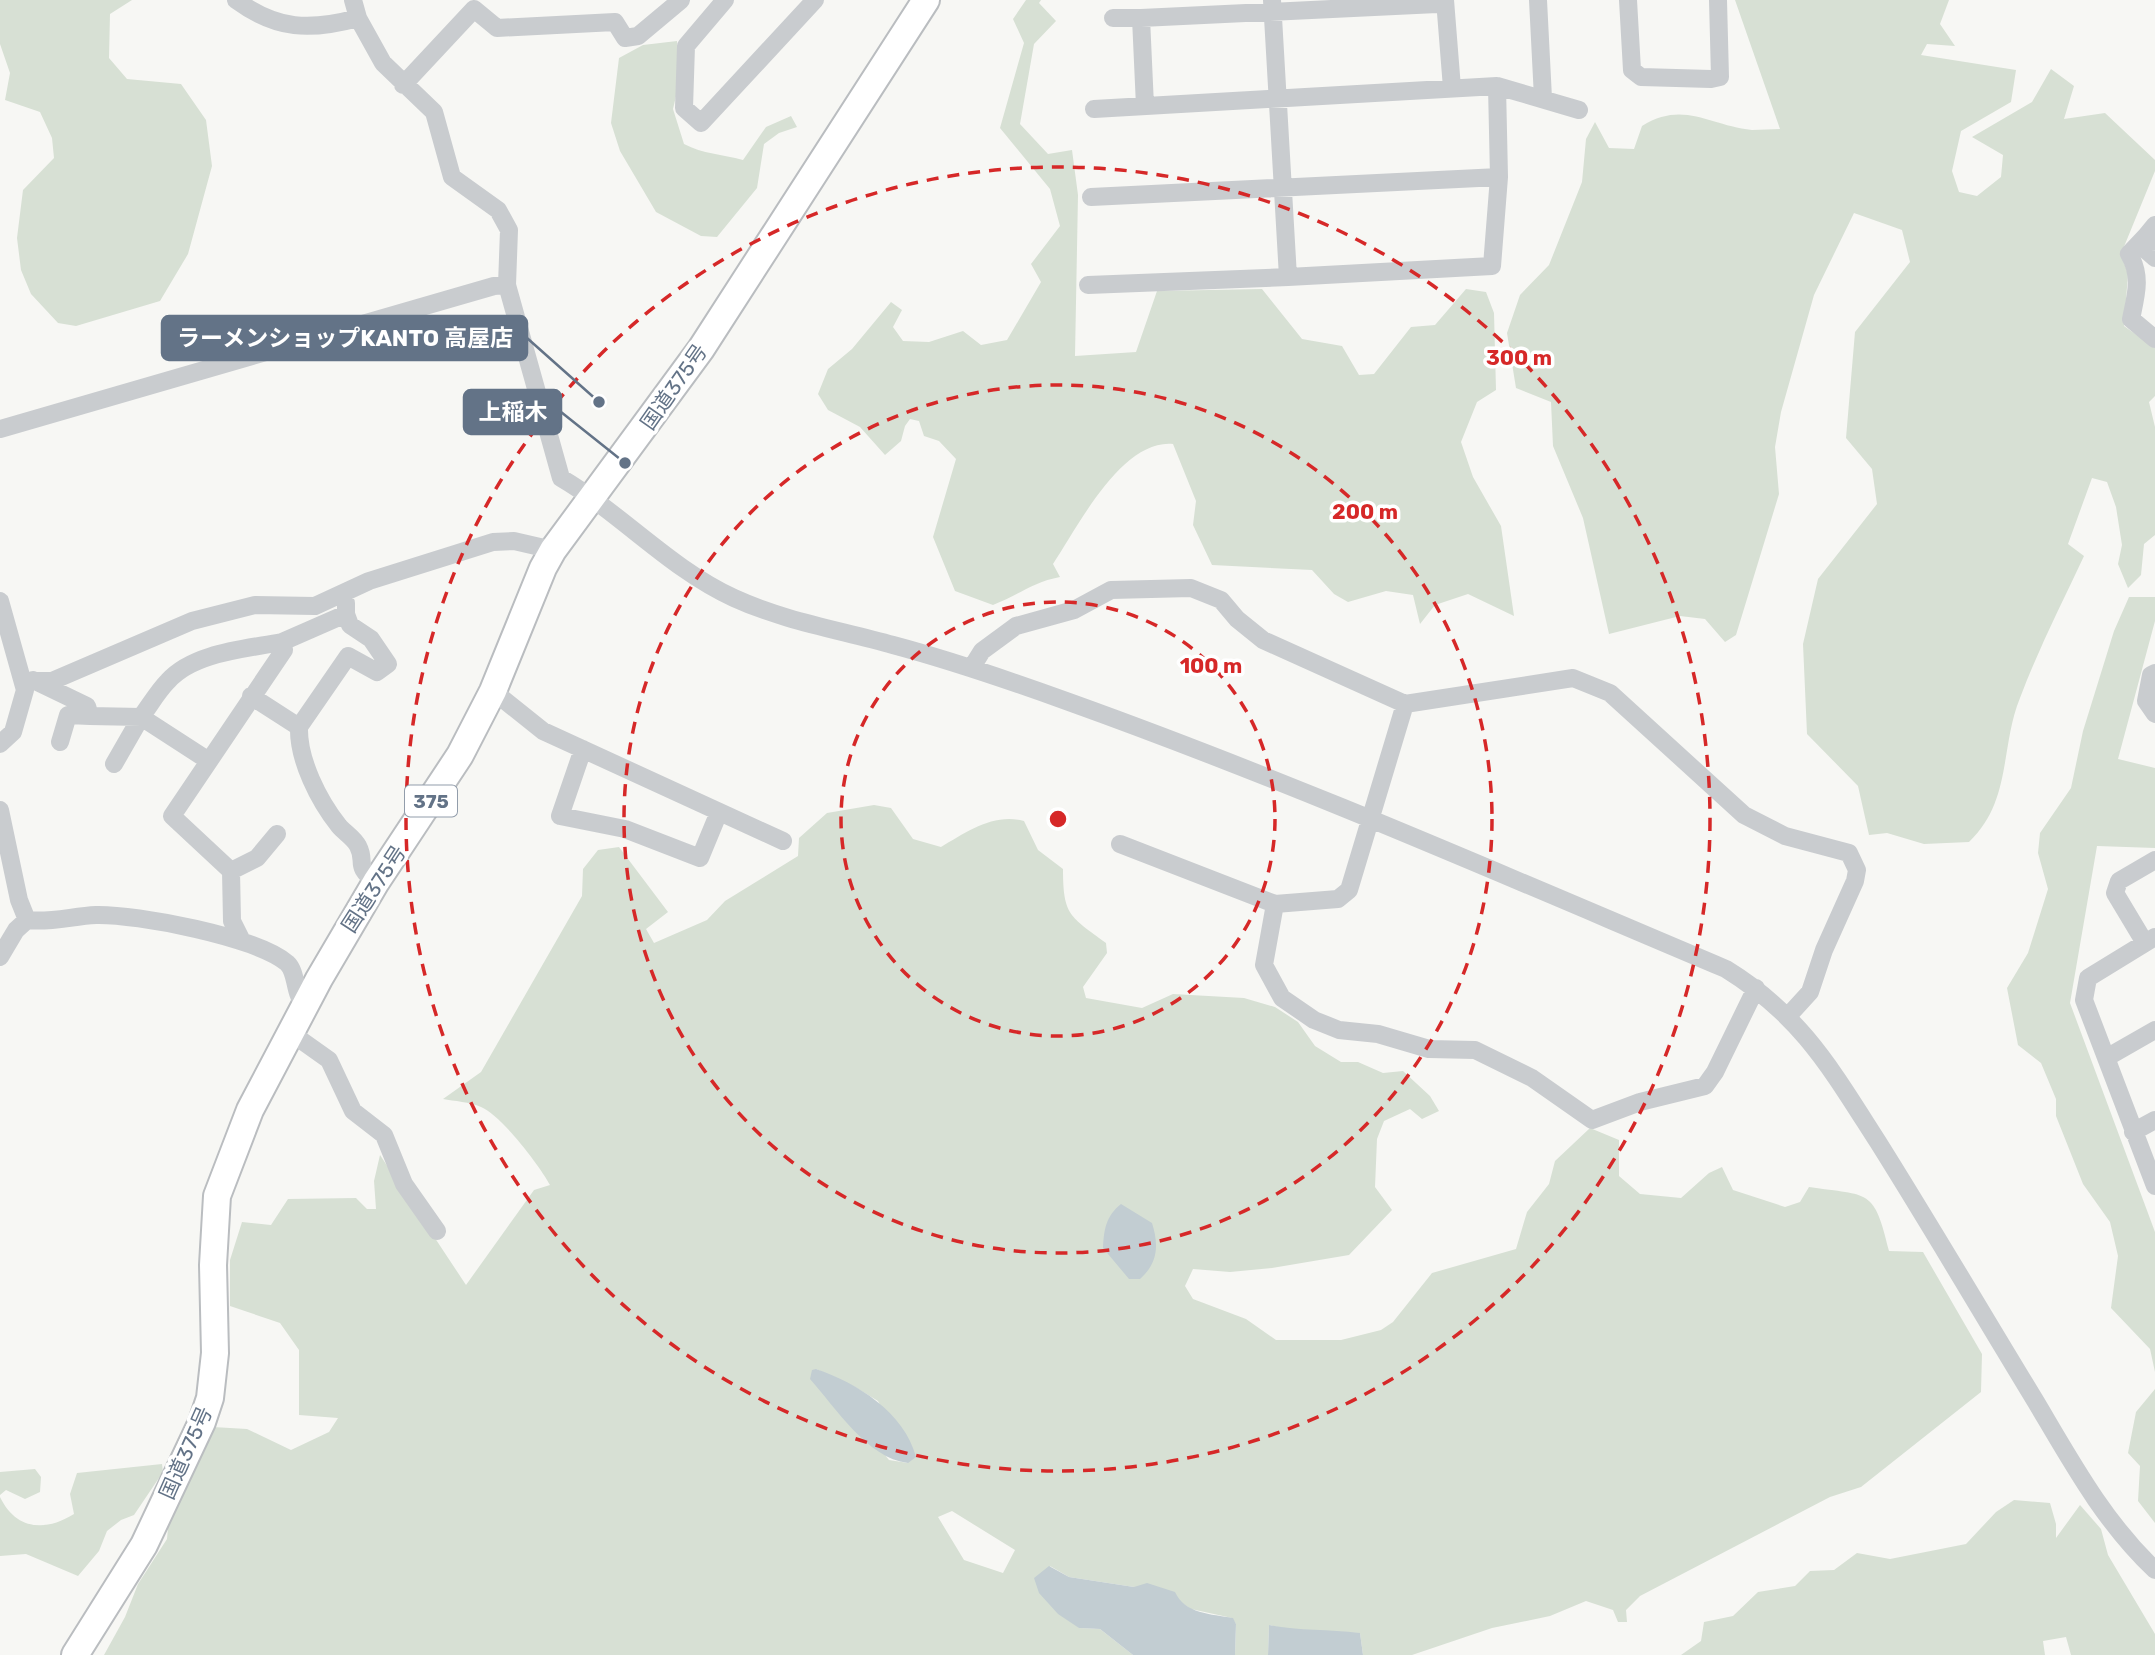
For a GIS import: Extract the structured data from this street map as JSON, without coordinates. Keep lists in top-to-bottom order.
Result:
{
  "streets": {
    "highway": ["国道375号", "375"]
  },
  "places": ["ラーメンショップKANTO 高屋店", "上稲木"],
  "rings": ["300 m", "200 m", "100 m"]
}
